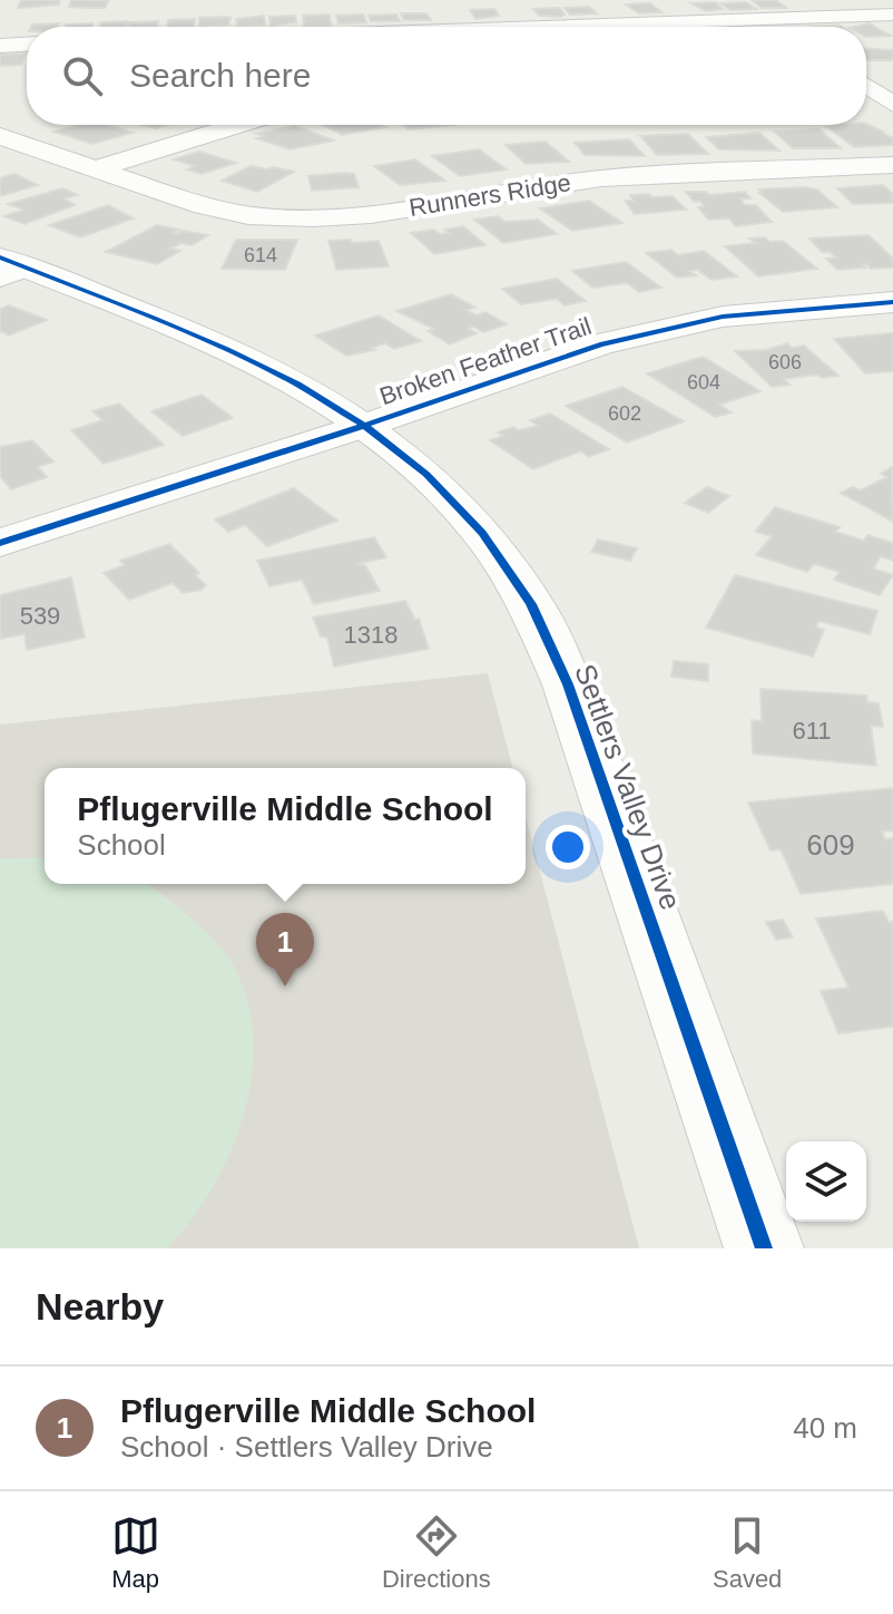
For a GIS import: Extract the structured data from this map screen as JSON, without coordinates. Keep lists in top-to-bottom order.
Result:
{
  "streets": {
    "street": ["Runners Ridge", "Broken Feather Trail", "Settlers Valley Drive"]
  },
  "crossings": [
    ["Broken Feather Trail", "Settlers Valley Drive"]
  ],
  "house_numbers": [
    "614",
    "606",
    "604",
    "602",
    "539",
    "1318",
    "611",
    "609"
  ],
  "page": {
    "search": "Search here",
    "popup": ["Pflugerville Middle School", "School"],
    "pins": "1",
    "heading": "Nearby",
    "list": [
      {
        "mark": "1",
        "name": "Pflugerville Middle School",
        "note": "School · Settlers Valley Drive",
        "value": "40 m"
      }
    ],
    "nav": ["Map", "Directions", "Saved"]
  }
}
